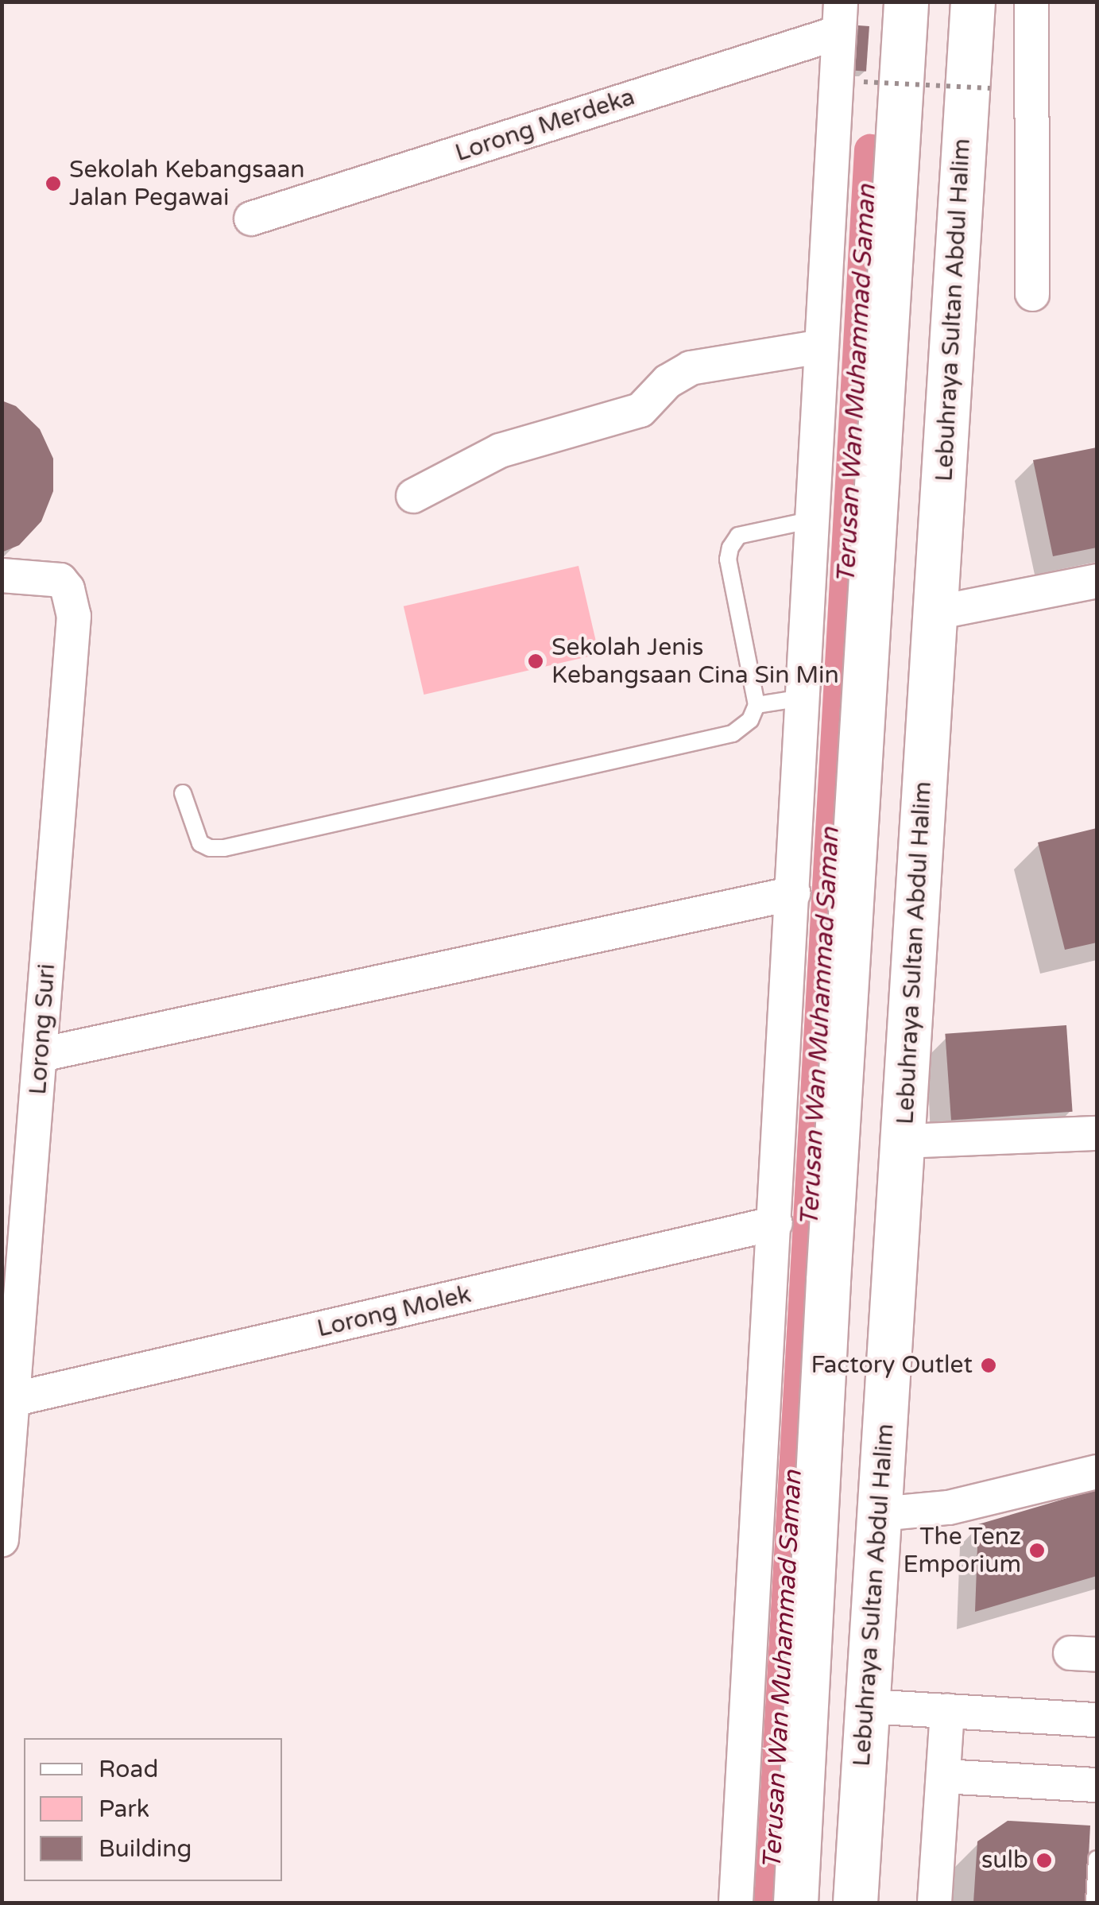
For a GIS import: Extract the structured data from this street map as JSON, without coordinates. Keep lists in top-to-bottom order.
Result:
{
  "streets": {
    "main road": ["Lebuhraya Sultan Abdul Halim"],
    "street": ["Lorong Merdeka", "Lorong Suri", "Lorong Molek"]
  },
  "crossings": [
    ["Lorong Suri", "Lorong Molek"]
  ],
  "water": ["Terusan Wan Muhammad Saman"],
  "places": [
    "Sekolah Kebangsaan Jalan Pegawai",
    "Sekolah Jenis Kebangsaan Cina Sin Min",
    "Factory Outlet",
    "The Tenz Emporium",
    "sulb"
  ],
  "legend": ["Road", "Park", "Building"]
}
